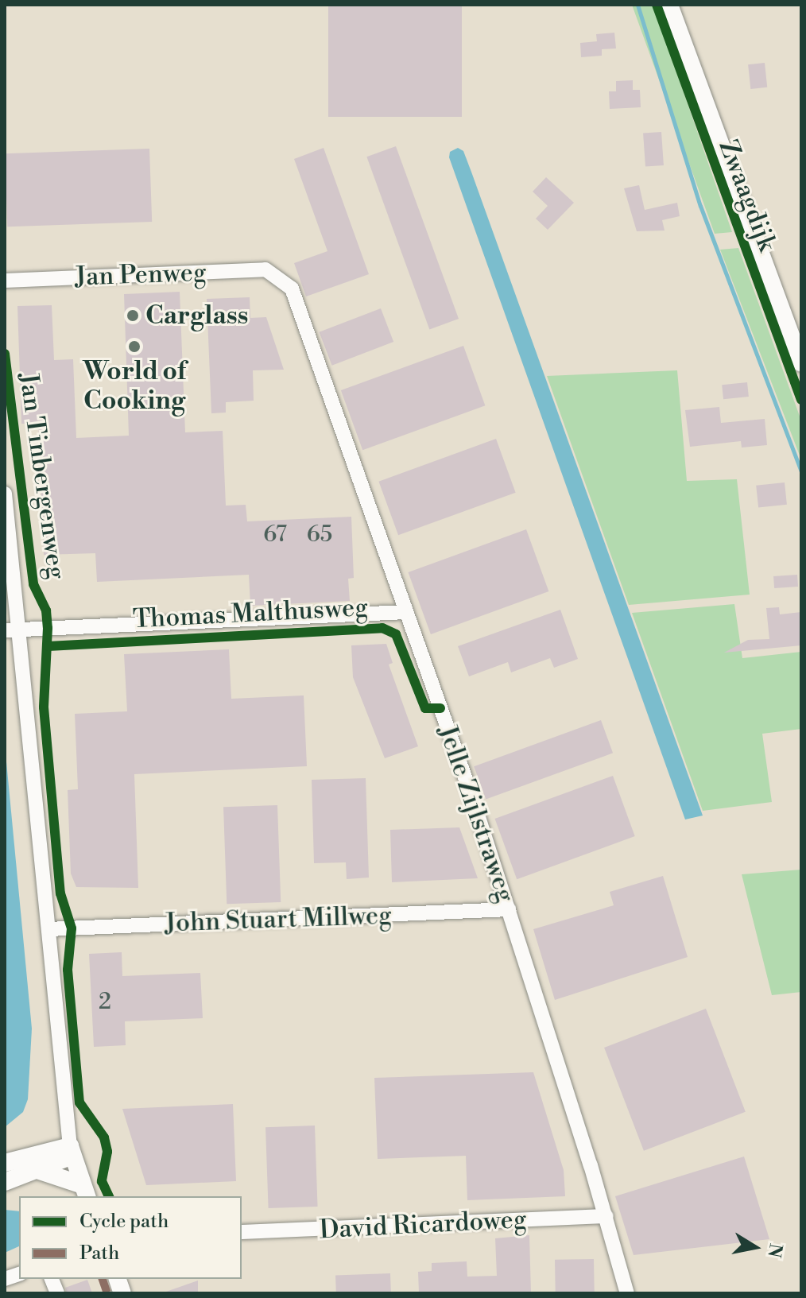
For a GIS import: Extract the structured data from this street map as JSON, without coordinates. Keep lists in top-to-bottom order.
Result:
{
  "streets": {
    "street": [
      "Zwaagdijk",
      "Jan Penweg",
      "Jan Tinbergenweg",
      "Thomas Malthusweg",
      "Jelle Zijlstraweg",
      "John Stuart Millweg",
      "David Ricardoweg"
    ]
  },
  "crossings": [
    ["Jan Penweg", "Jelle Zijlstraweg"],
    ["Jan Tinbergenweg", "Thomas Malthusweg"],
    ["Jan Tinbergenweg", "John Stuart Millweg"],
    ["Thomas Malthusweg", "Jelle Zijlstraweg"],
    ["Jelle Zijlstraweg", "John Stuart Millweg"],
    ["Jelle Zijlstraweg", "David Ricardoweg"]
  ],
  "places": ["Carglass", "World of Cooking"],
  "house_numbers": ["67", "65", "2"],
  "legend": ["Cycle path", "Path"],
  "north": "right"
}
